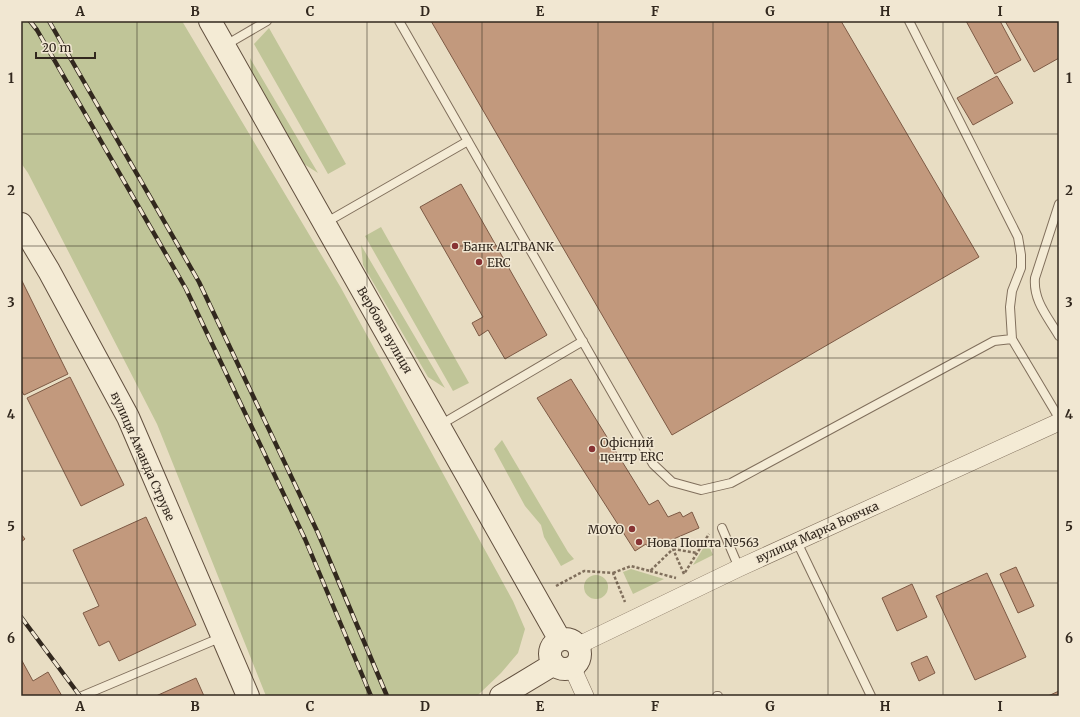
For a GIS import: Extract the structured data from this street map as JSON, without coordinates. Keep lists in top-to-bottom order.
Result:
{
  "streets": {
    "main road": ["Вербова вулиця", "вулиця Аманда Струве"],
    "street": ["вулиця Марка Вовчка"]
  },
  "crossings": [
    ["Вербова вулиця", "вулиця Марка Вовчка"]
  ],
  "places": [
    "Банк ALTBANK",
    "ERC",
    "Офісний центр ERC",
    "MOYO",
    "Нова Пошта №563"
  ],
  "scale_bar": "20 m",
  "grid": {
    "columns": [
      "A",
      "B",
      "C",
      "D",
      "E",
      "F",
      "G",
      "H",
      "I"
    ],
    "rows": [
      "1",
      "2",
      "3",
      "4",
      "5",
      "6"
    ]
  }
}
